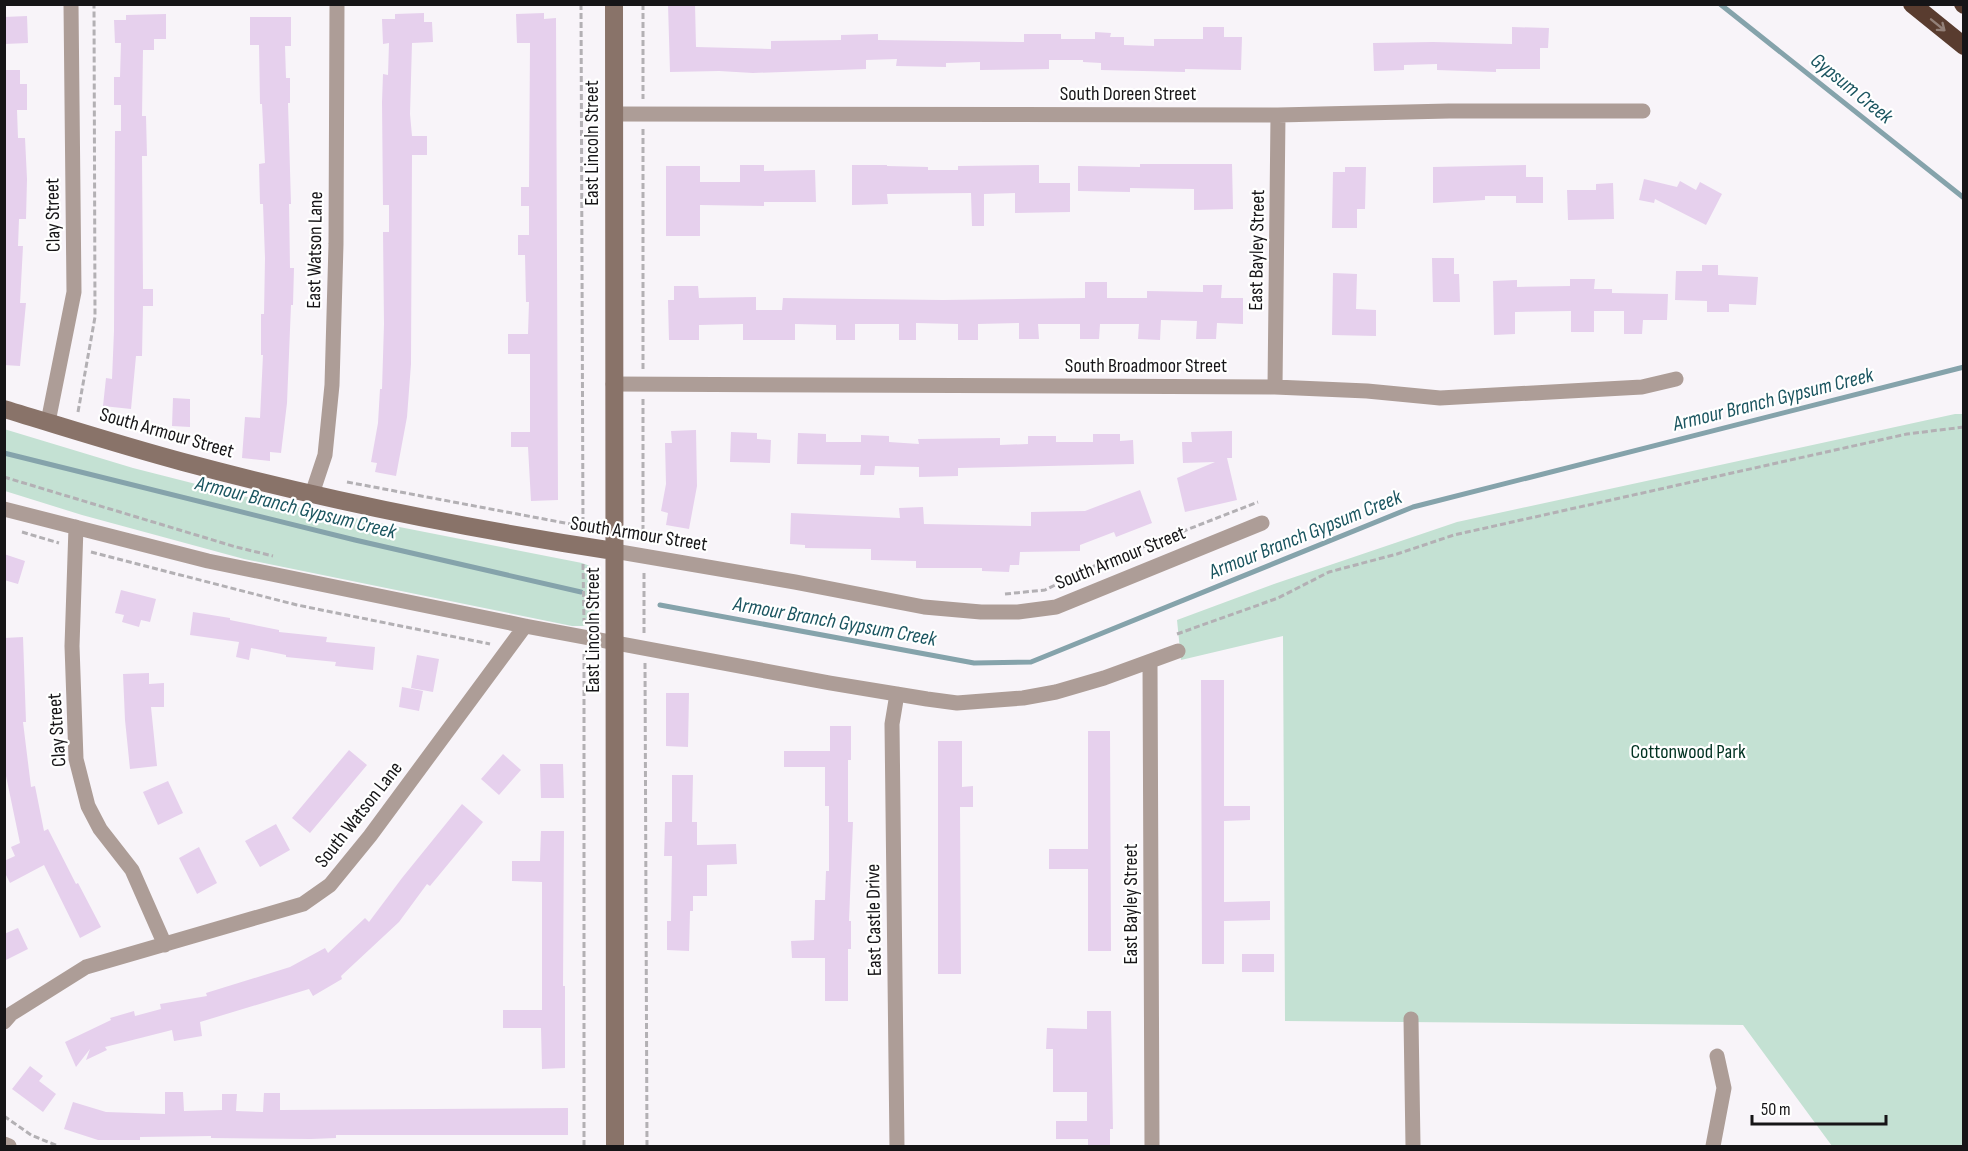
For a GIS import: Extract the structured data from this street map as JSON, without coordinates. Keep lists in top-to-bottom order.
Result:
{
  "streets": {
    "street": [
      "South Doreen Street",
      "East Lincoln Street",
      "Clay Street",
      "East Watson Lane",
      "East Bayley Street",
      "South Broadmoor Street",
      "South Armour Street",
      "South Watson Lane",
      "East Castle Drive"
    ]
  },
  "crossings": [
    ["South Doreen Street", "East Lincoln Street"],
    ["South Doreen Street", "East Bayley Street"],
    ["East Lincoln Street", "South Broadmoor Street"],
    ["East Lincoln Street", "South Armour Street"],
    ["Clay Street", "South Armour Street"],
    ["Clay Street", "South Watson Lane"],
    ["East Watson Lane", "South Armour Street"],
    ["East Bayley Street", "South Broadmoor Street"]
  ],
  "water": ["Gypsum Creek", "Armour Branch Gypsum Creek"],
  "parks": ["Cottonwood Park"],
  "scale_bar": "50 m"
}
